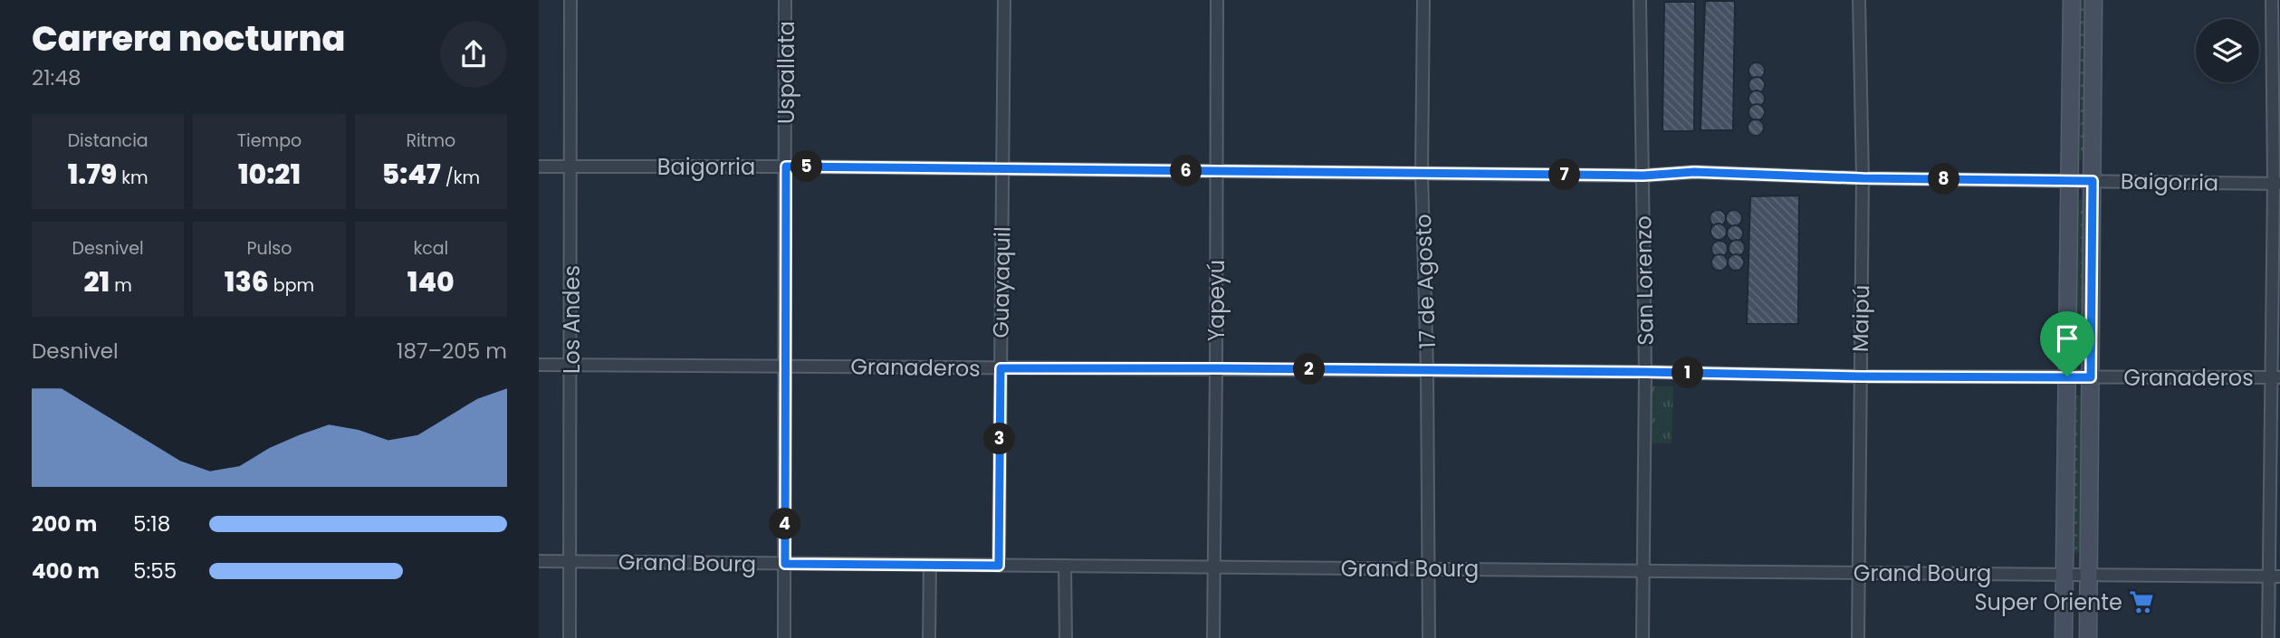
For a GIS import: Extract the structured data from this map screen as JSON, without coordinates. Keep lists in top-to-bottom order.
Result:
{
  "streets": {
    "street": [
      "Uspallata",
      "Baigorria",
      "San Lorenzo",
      "17 de Agosto",
      "Guayaquil",
      "Yapeyú",
      "Maipú",
      "Los Andes",
      "Granaderos",
      "Grand Bourg"
    ]
  },
  "crossings": [
    ["Uspallata", "Baigorria"],
    ["Uspallata", "Granaderos"],
    ["Uspallata", "Grand Bourg"],
    ["Baigorria", "San Lorenzo"],
    ["Baigorria", "17 de Agosto"],
    ["Baigorria", "Guayaquil"],
    ["Baigorria", "Yapeyú"],
    ["Baigorria", "Maipú"],
    ["Baigorria", "Los Andes"],
    ["San Lorenzo", "Granaderos"],
    ["San Lorenzo", "Grand Bourg"],
    ["17 de Agosto", "Granaderos"],
    ["17 de Agosto", "Grand Bourg"],
    ["Guayaquil", "Granaderos"],
    ["Guayaquil", "Grand Bourg"],
    ["Yapeyú", "Granaderos"],
    ["Yapeyú", "Grand Bourg"],
    ["Maipú", "Granaderos"],
    ["Maipú", "Grand Bourg"],
    ["Los Andes", "Granaderos"],
    ["Los Andes", "Grand Bourg"]
  ],
  "places": {
    "supermarket": ["Super Oriente"]
  },
  "page": {
    "heading": ["Carrera nocturna", "21:48"],
    "stats": [
      ["Distancia", "1.79 km"],
      ["Tiempo", "10:21"],
      ["Ritmo", "5:47 /km"],
      ["Desnivel", "21 m"],
      ["Pulso", "136 bpm"],
      ["kcal", "140"]
    ],
    "pins": [
      "5",
      "6",
      "7",
      "8",
      "2",
      "1",
      "3",
      "4"
    ],
    "chart": ["Desnivel", "187–205 m"],
    "list": [
      {
        "name": "200 m",
        "note": "5:18"
      },
      {
        "name": "400 m",
        "note": "5:55"
      }
    ]
  }
}
